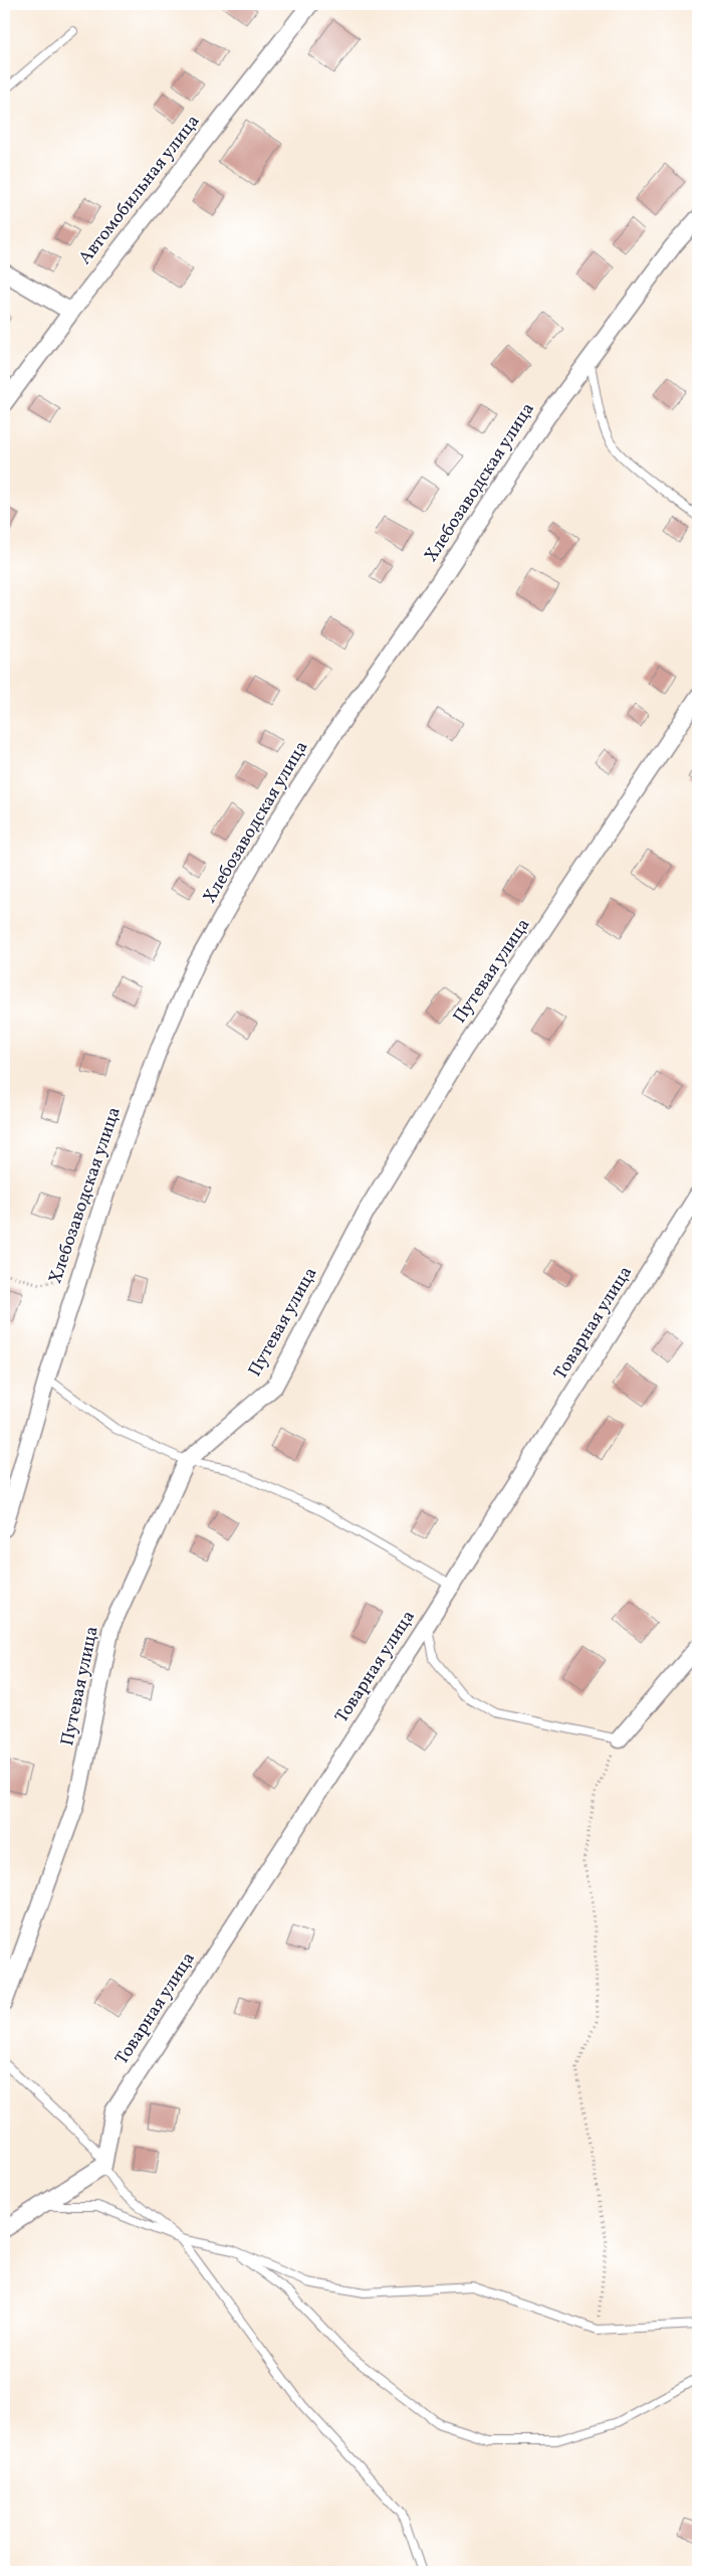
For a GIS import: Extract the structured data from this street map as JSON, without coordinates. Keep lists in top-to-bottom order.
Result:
{
  "streets": {
    "street": [
      "Автомобильная улица",
      "Хлебозаводская улица",
      "Путевая улица",
      "Товарная улица"
    ]
  }
}
